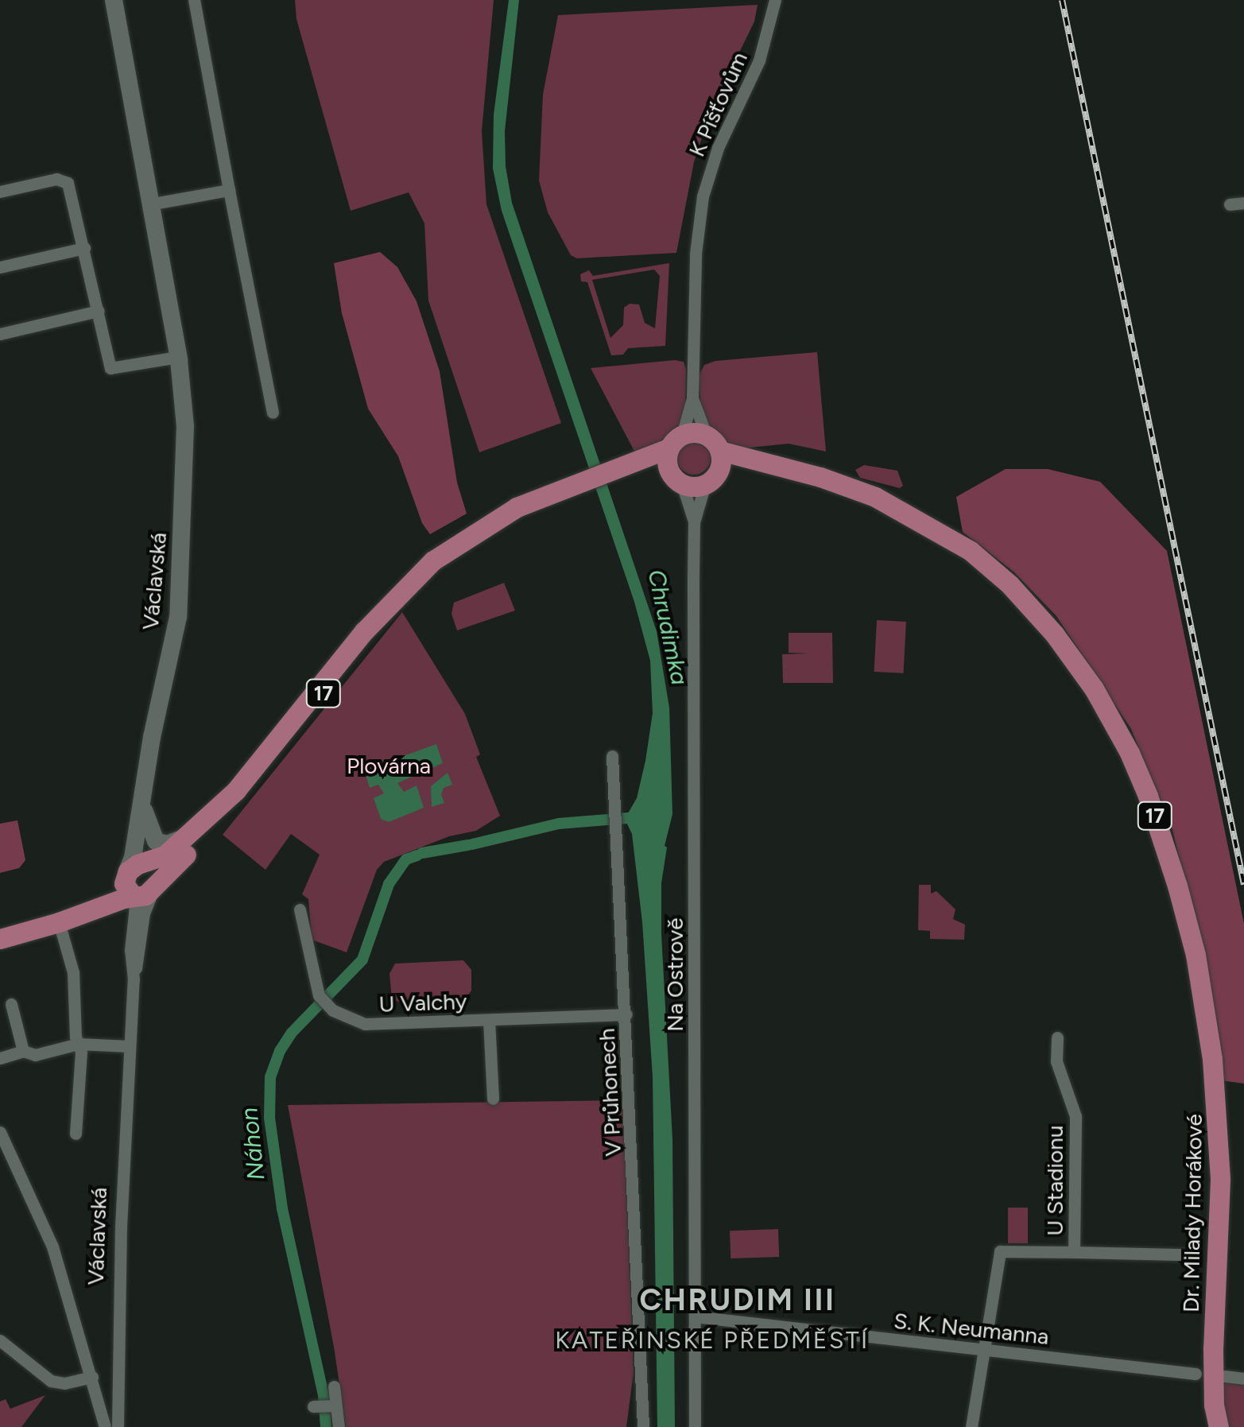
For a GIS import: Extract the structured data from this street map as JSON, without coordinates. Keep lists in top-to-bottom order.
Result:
{
  "streets": {
    "main road": ["17", "Dr. Milady Horákové"],
    "street": [
      "K Píšťovům",
      "Václavská",
      "Na Ostrově",
      "U Valchy",
      "V Průhonech",
      "U Stadionu",
      "S. K. Neumanna"
    ]
  },
  "crossings": [
    ["Václavská", "17"],
    ["17", "Na Ostrově"],
    ["17", "Dr. Milady Horákové"],
    ["Na Ostrově", "Dr. Milady Horákové"],
    ["Na Ostrově", "S. K. Neumanna"],
    ["U Valchy", "V Průhonech"],
    ["U Stadionu", "S. K. Neumanna"]
  ],
  "districts": ["CHRUDIM III", "KATEŘINSKÉ PŘEDMĚSTÍ"],
  "water": ["Chrudimka", "Náhon"],
  "parks": ["Plovárna"]
}
